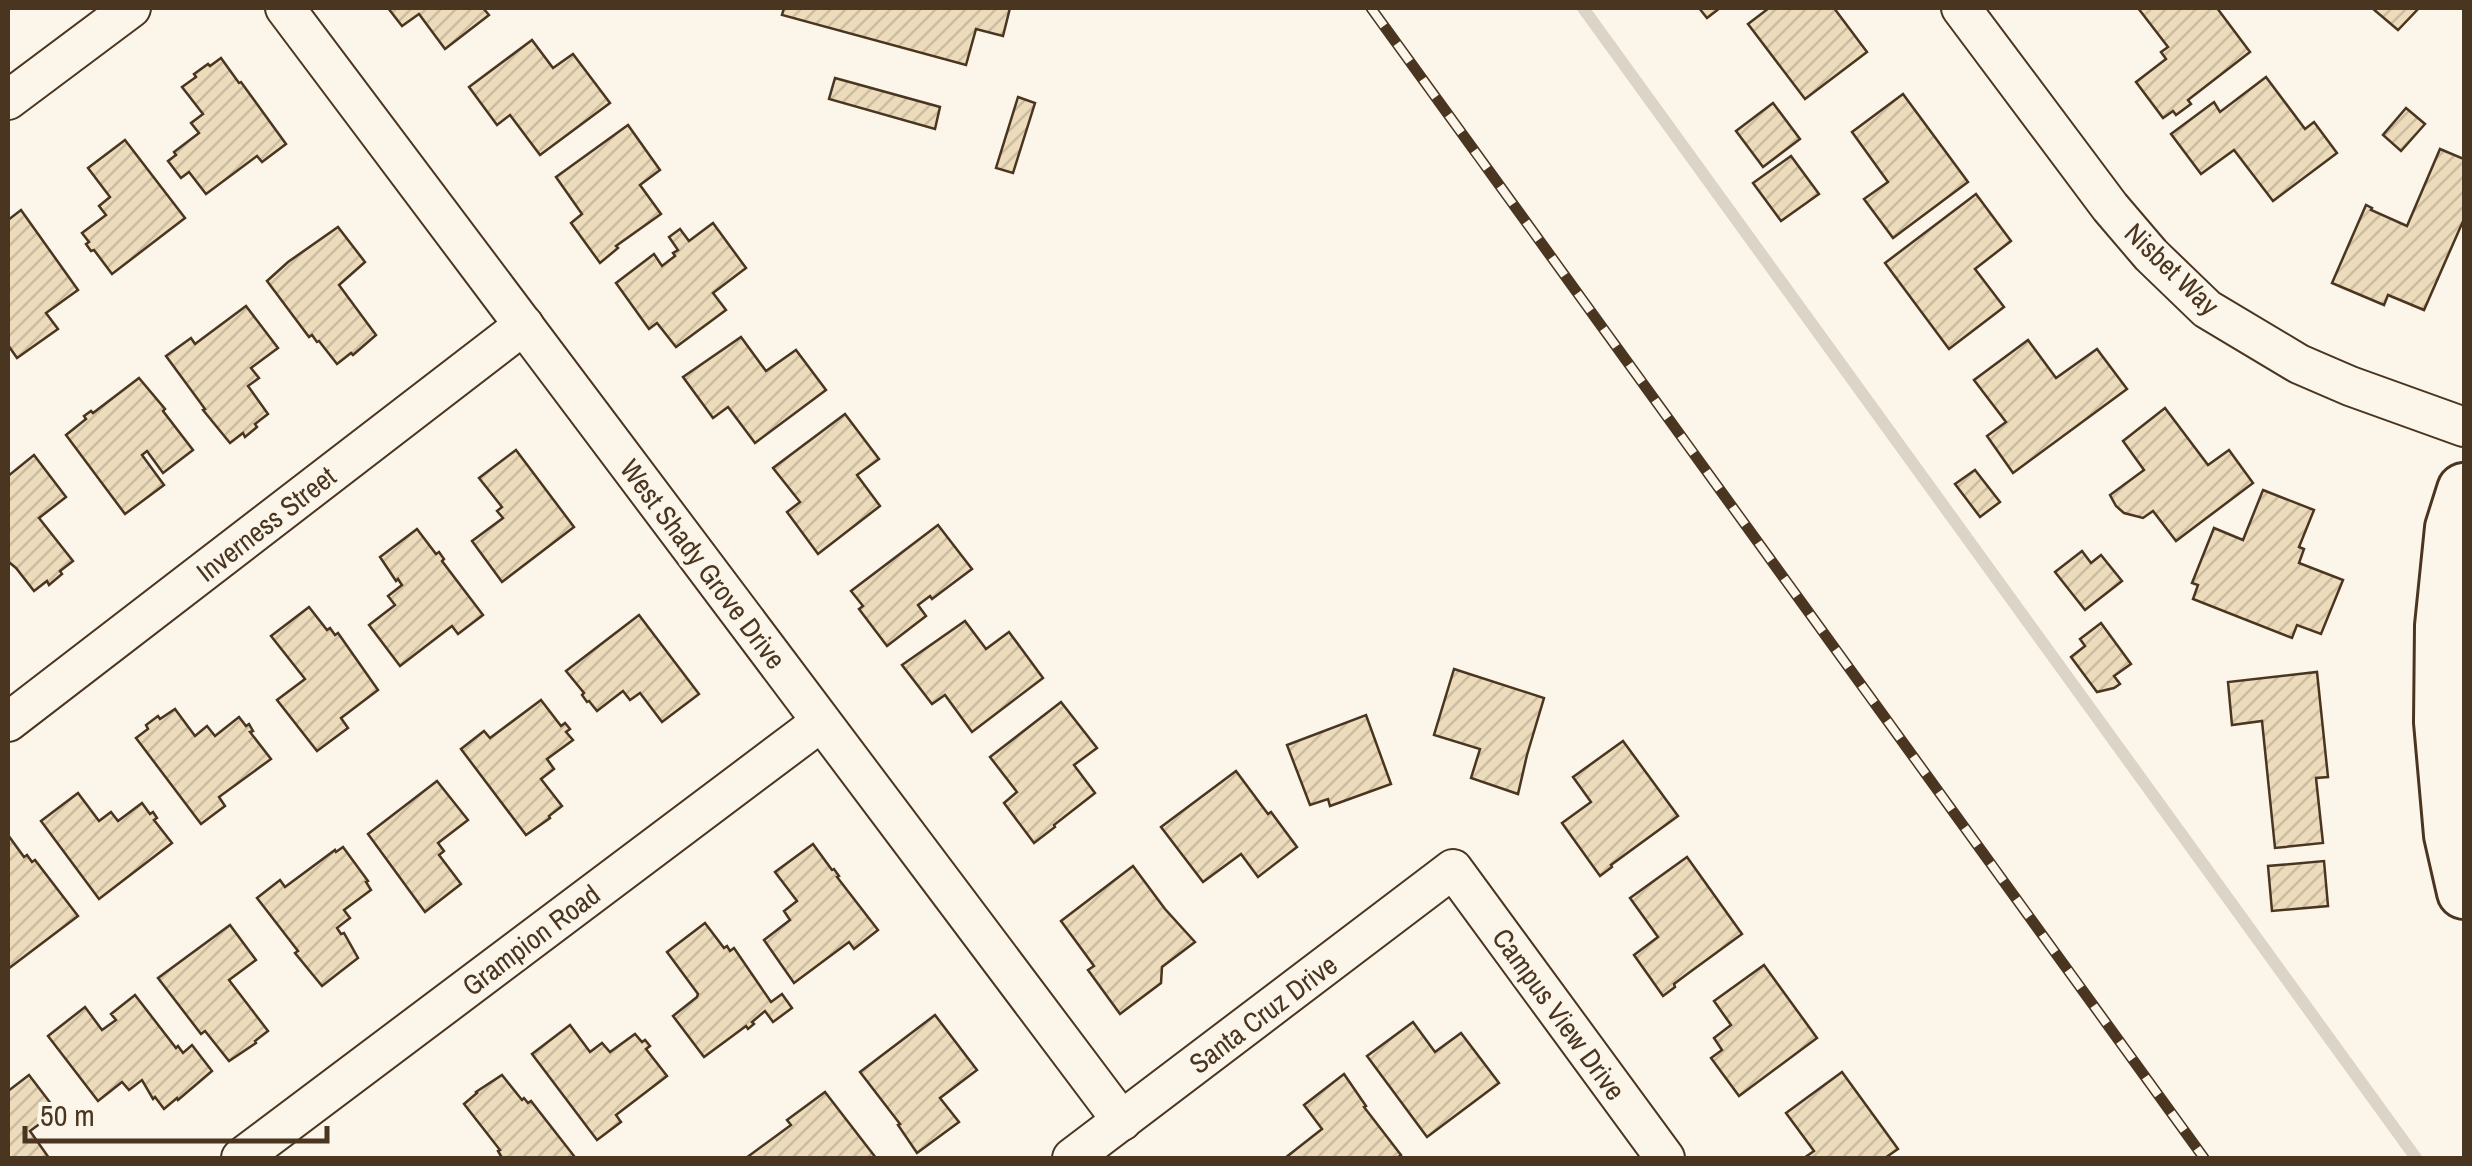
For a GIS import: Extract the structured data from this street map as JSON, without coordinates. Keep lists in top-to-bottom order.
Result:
{
  "streets": {
    "street": [
      "Nisbet Way",
      "Inverness Street",
      "West Shady Grove Drive",
      "Grampion Road",
      "Santa Cruz Drive",
      "Campus View Drive"
    ]
  },
  "crossings": [
    ["Inverness Street", "West Shady Grove Drive"],
    ["West Shady Grove Drive", "Grampion Road"],
    ["West Shady Grove Drive", "Santa Cruz Drive"],
    ["Santa Cruz Drive", "Campus View Drive"]
  ],
  "scale_bar": "50 m"
}
